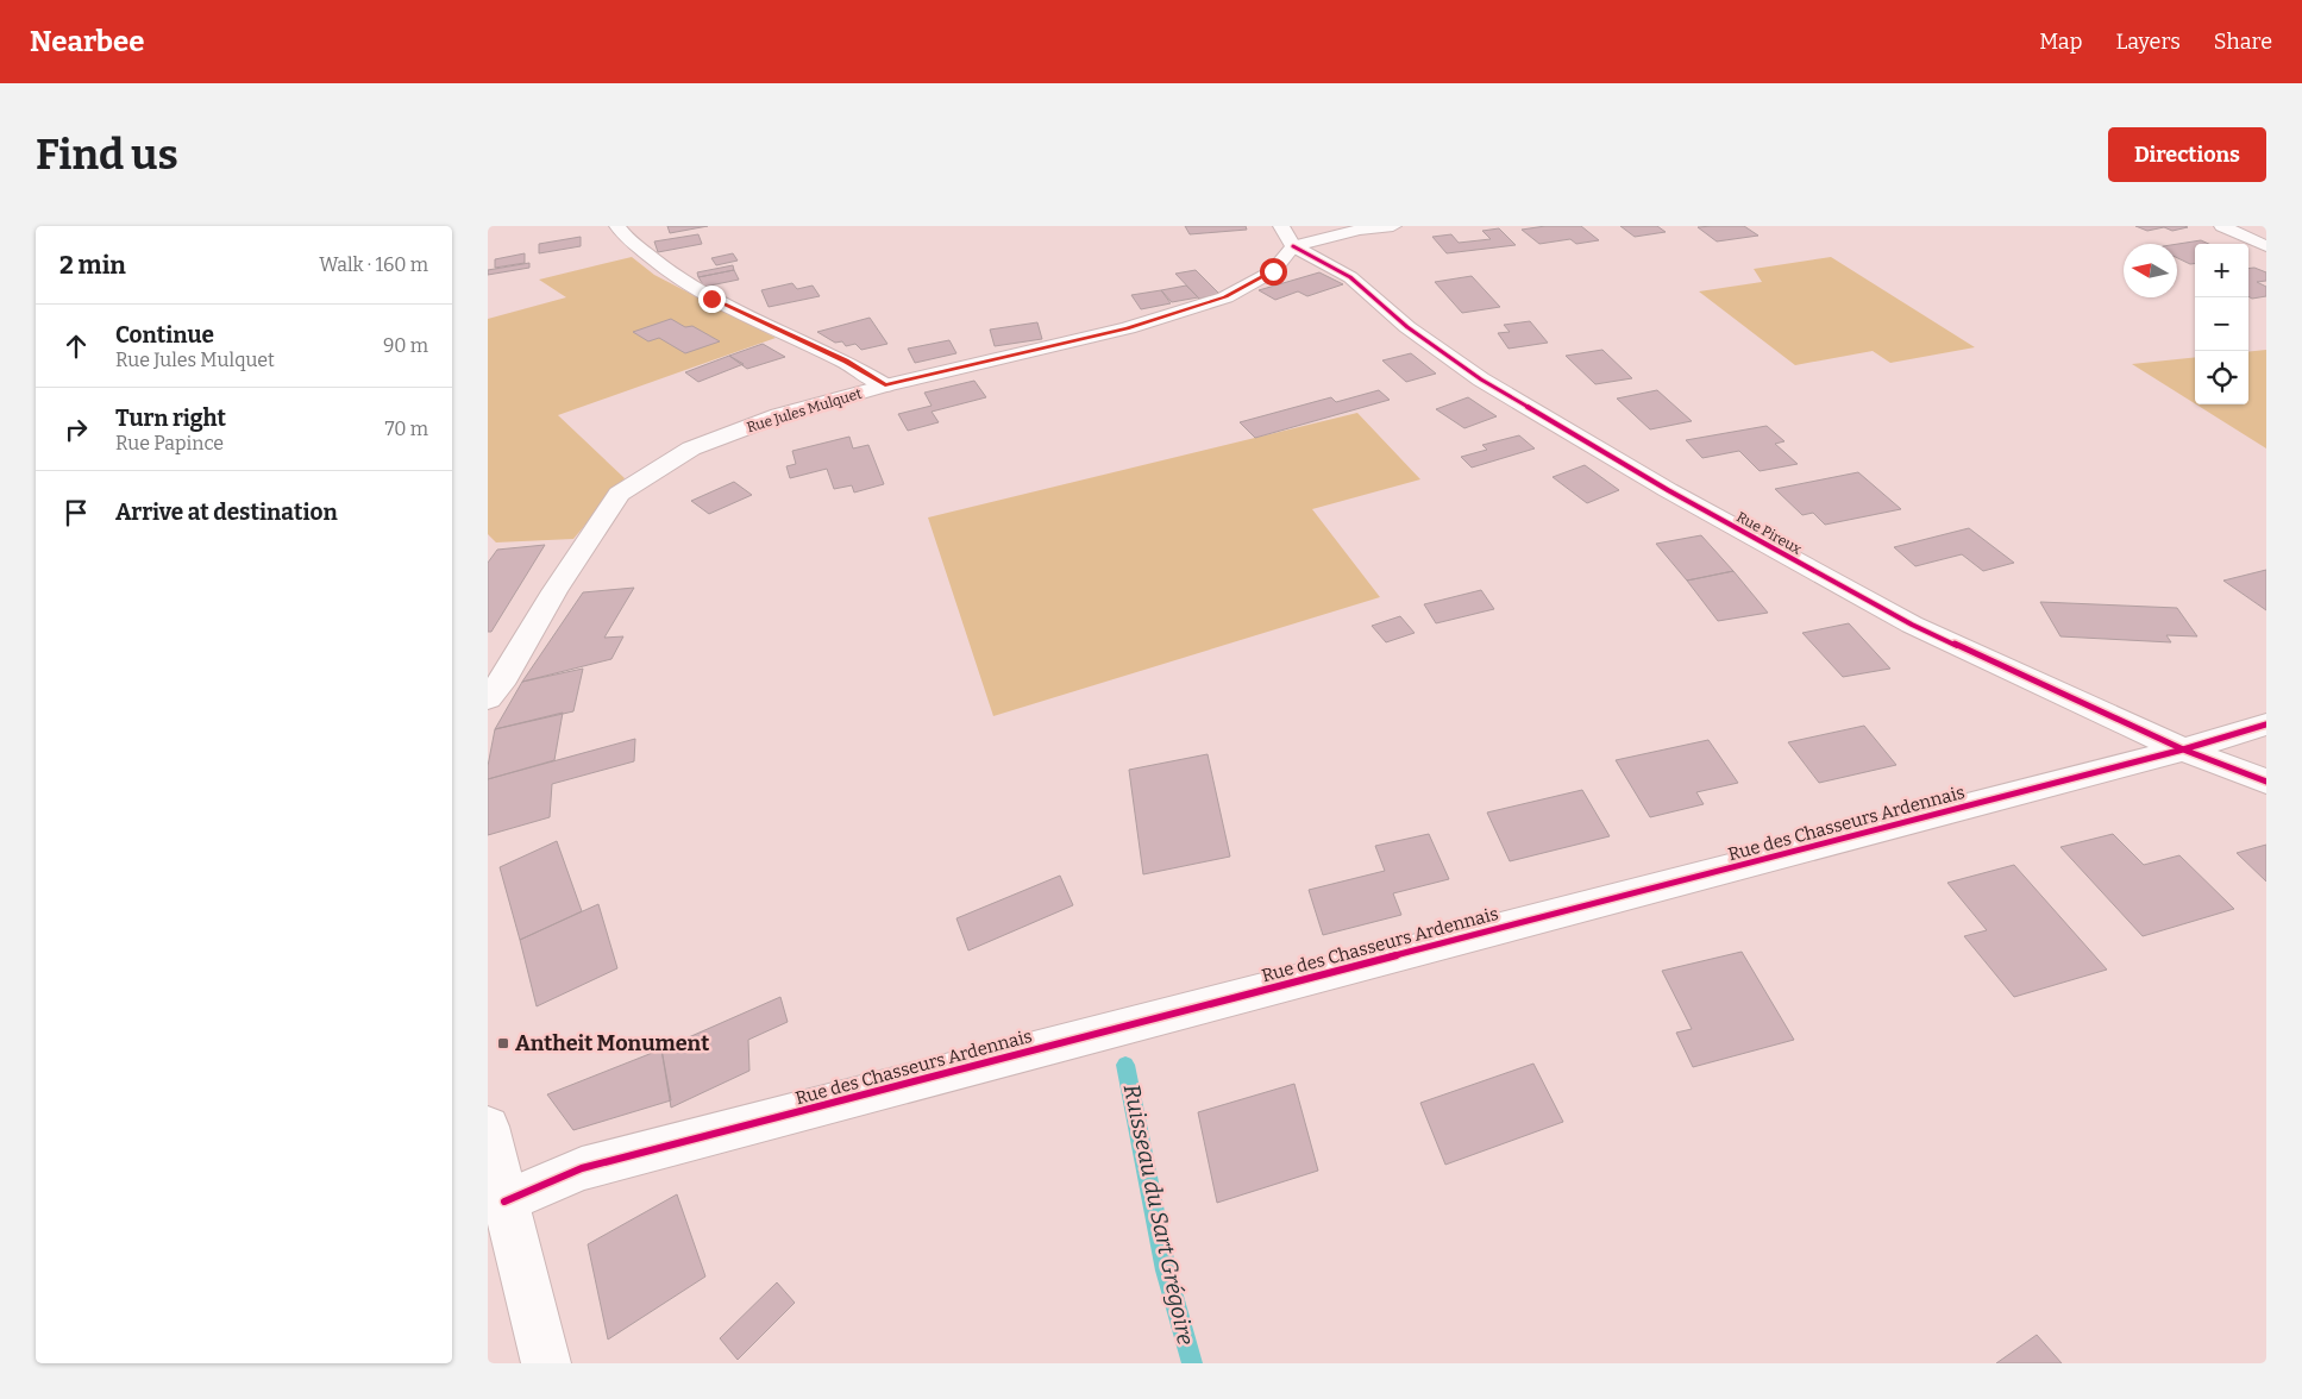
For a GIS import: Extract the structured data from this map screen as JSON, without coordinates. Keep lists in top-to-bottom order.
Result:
{
  "streets": {
    "street": ["Rue Jules Mulquet", "Rue Pireux", "Rue des Chasseurs Ardennais"]
  },
  "crossings": [
    ["Rue Jules Mulquet", "Rue Pireux"],
    ["Rue Pireux", "Rue des Chasseurs Ardennais"]
  ],
  "water": ["Ruisseau du Sart Grégoire"],
  "places": {
    "transit": ["Antheit Monument"]
  },
  "north": "left",
  "page": {
    "header": "Nearbee",
    "nav": ["Map", "Layers", "Share"],
    "buttons": "Directions",
    "title": "Find us",
    "heading": ["2 min", "Walk · 160 m"],
    "map_buttons": ["+", "−"],
    "list": [
      ["Continue", "Rue Jules Mulquet", "90 m"],
      ["Turn right", "Rue Papince", "70 m"],
      "Arrive at destination"
    ]
  }
}
